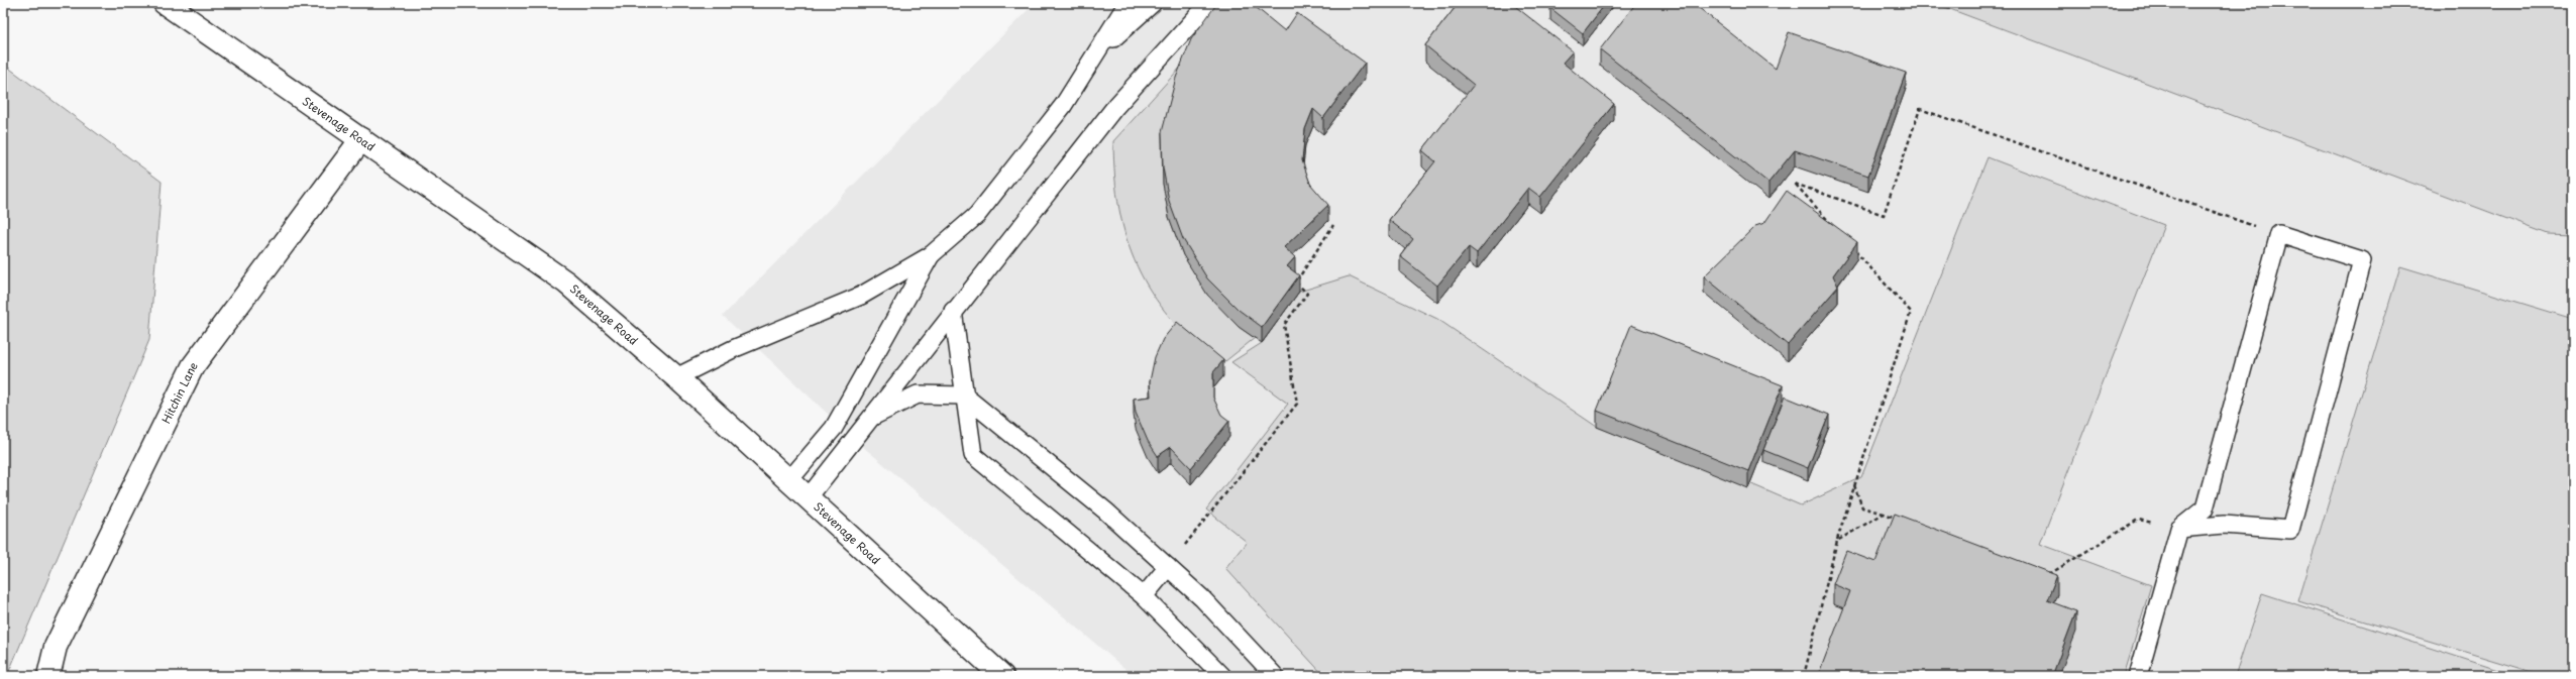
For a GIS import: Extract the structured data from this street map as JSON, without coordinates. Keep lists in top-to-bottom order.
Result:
{
  "streets": {
    "main road": ["Stevenage Road", "Hitchin Lane"]
  },
  "crossings": [
    ["Stevenage Road", "Hitchin Lane"]
  ]
}
